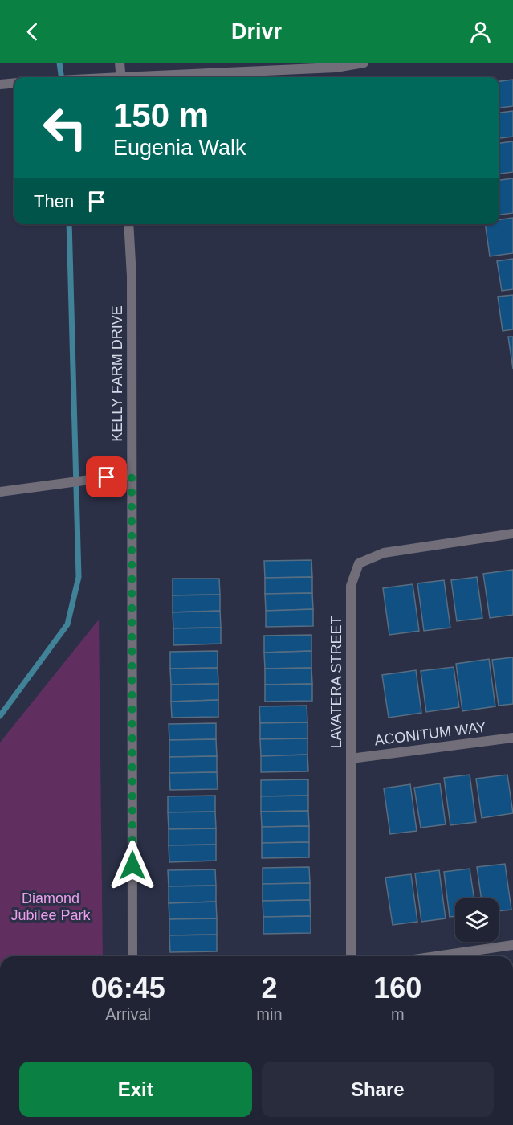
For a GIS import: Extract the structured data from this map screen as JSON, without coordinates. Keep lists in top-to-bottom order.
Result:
{
  "streets": {
    "street": ["KELLY FARM DRIVE", "LAVATERA STREET", "ACONITUM WAY"]
  },
  "crossings": [
    ["LAVATERA STREET", "ACONITUM WAY"]
  ],
  "parks": ["Diamond Jubilee Park"],
  "page": {
    "header": "Drivr",
    "turn": ["150 m", "Eugenia Walk"],
    "then": "Then",
    "eta": [
      "06:45",
      "Arrival",
      "2",
      "min",
      "160",
      "m"
    ],
    "buttons": ["Exit", "Share"]
  }
}
